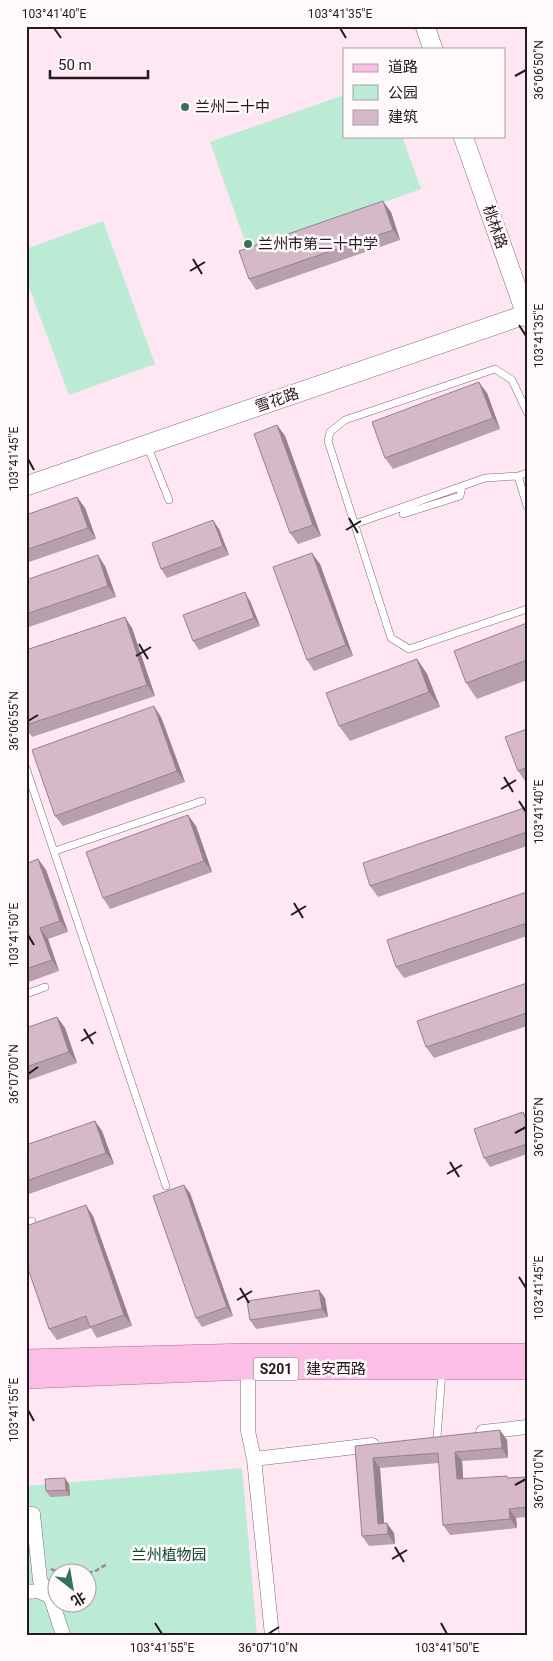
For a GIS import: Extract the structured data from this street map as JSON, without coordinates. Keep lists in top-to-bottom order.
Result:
{
  "streets": {
    "main road": ["S201", "建安西路"],
    "street": ["桃林路", "雪花路"]
  },
  "crossings": [
    ["桃林路", "雪花路"]
  ],
  "parks": ["兰州植物园"],
  "places": ["兰州二十中", "兰州市第二十中学"],
  "legend": ["道路", "公园", "建筑"],
  "scale_bar": "50 m",
  "north": "bottom right",
  "coordinates": [
    "103°41'40\"E",
    "103°41'35\"E",
    "36°06'50\"N",
    "103°41'45\"E",
    "36°06'55\"N",
    "103°41'50\"E",
    "36°07'00\"N",
    "36°07'05\"N",
    "103°41'55\"E",
    "36°07'10\"N"
  ]
}
